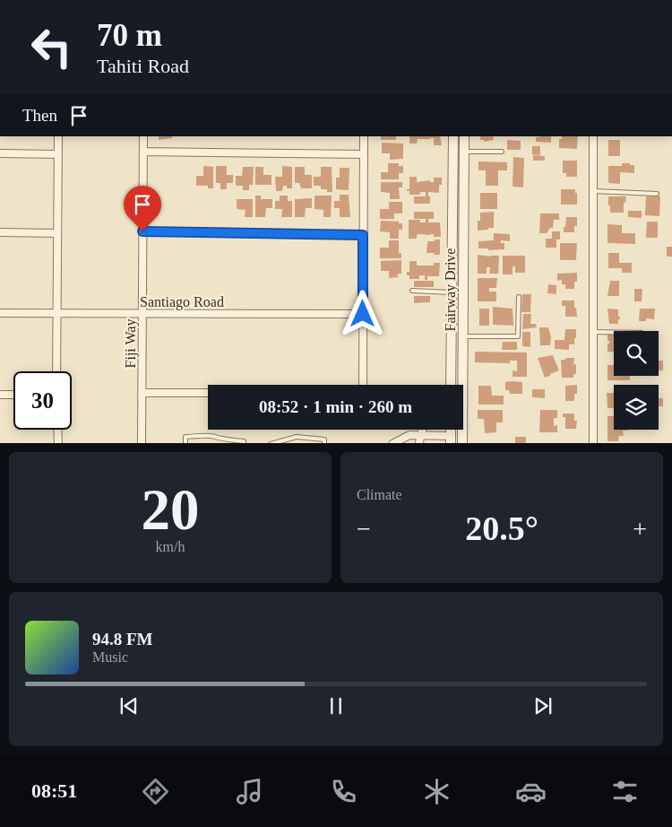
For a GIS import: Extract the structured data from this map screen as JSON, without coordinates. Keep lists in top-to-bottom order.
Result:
{
  "streets": {
    "street": ["Fairway Drive", "Santiago Road", "Fiji Way"]
  },
  "crossings": [
    ["Santiago Road", "Fiji Way"]
  ],
  "page": {
    "turn": ["70 m", "Tahiti Road"],
    "then": "Then",
    "limit": "30",
    "trip": "08:52 · 1 min · 260 m",
    "tile": [
      ["20", "km/h"],
      "Climate"
    ],
    "heat": ["−", "20.5°", "+"],
    "song": ["94.8 FM", "Music"],
    "tabs": "08:51"
  }
}
